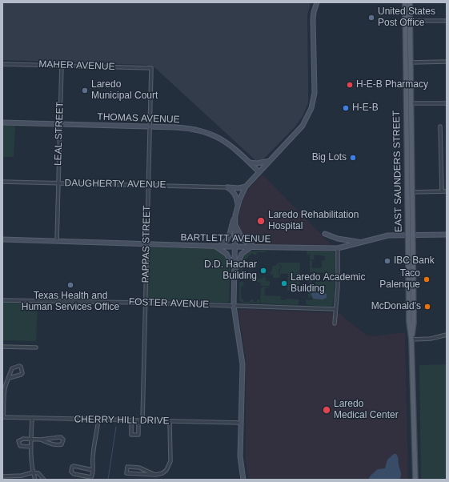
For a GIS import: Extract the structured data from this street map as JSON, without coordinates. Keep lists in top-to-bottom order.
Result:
{
  "streets": {
    "main road": ["THOMAS AVENUE", "EAST SAUNDERS STREET", "BARTLETT AVENUE"],
    "street": [
      "MAHER AVENUE",
      "LEAL STREET",
      "DAUGHERTY AVENUE",
      "PAPPAS STREET",
      "FOSTER AVENUE",
      "CHERRY HILL DRIVE"
    ]
  },
  "crossings": [
    ["MAHER AVENUE", "LEAL STREET"],
    ["MAHER AVENUE", "PAPPAS STREET"],
    ["THOMAS AVENUE", "LEAL STREET"],
    ["THOMAS AVENUE", "PAPPAS STREET"],
    ["LEAL STREET", "DAUGHERTY AVENUE"],
    ["LEAL STREET", "BARTLETT AVENUE"],
    ["EAST SAUNDERS STREET", "BARTLETT AVENUE"],
    ["DAUGHERTY AVENUE", "PAPPAS STREET"],
    ["BARTLETT AVENUE", "PAPPAS STREET"],
    ["PAPPAS STREET", "FOSTER AVENUE"],
    ["PAPPAS STREET", "CHERRY HILL DRIVE"]
  ],
  "places": [
    "United States Post Office",
    "H-E-B Pharmacy",
    "Laredo Municipal Court",
    "H-E-B",
    "Big Lots",
    "Laredo Rehabilitation Hospital",
    "IBC Bank",
    "D.D. Hachar Building",
    "Taco Palenque",
    "Laredo Academic Building",
    "Texas Health and Human Services Office",
    "McDonald's",
    "Laredo Medical Center"
  ]
}
